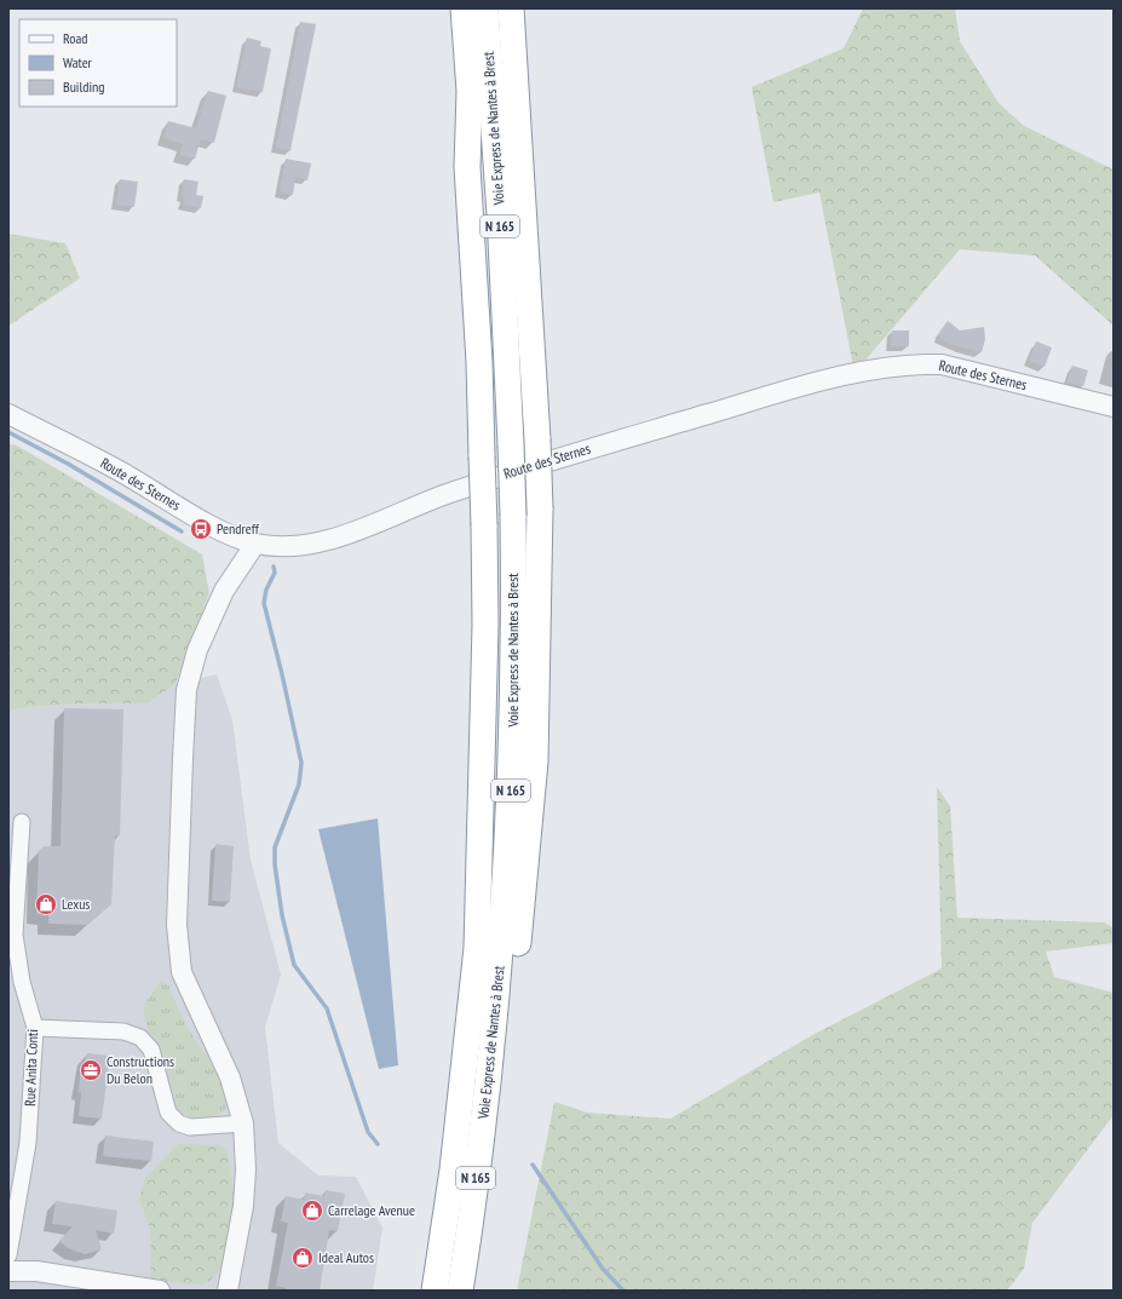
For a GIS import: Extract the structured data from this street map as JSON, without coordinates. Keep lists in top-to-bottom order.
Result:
{
  "streets": {
    "highway": ["Voie Express de Nantes à Brest", "N 165"],
    "street": ["Route des Sternes", "Rue Anita Conti"]
  },
  "places": {
    "bus stop": ["Pendreff"],
    "shop": ["Lexus", "Carrelage Avenue", "Ideal Autos"],
    "office": ["Constructions Du Belon"]
  },
  "legend": ["Road", "Water", "Building"]
}
